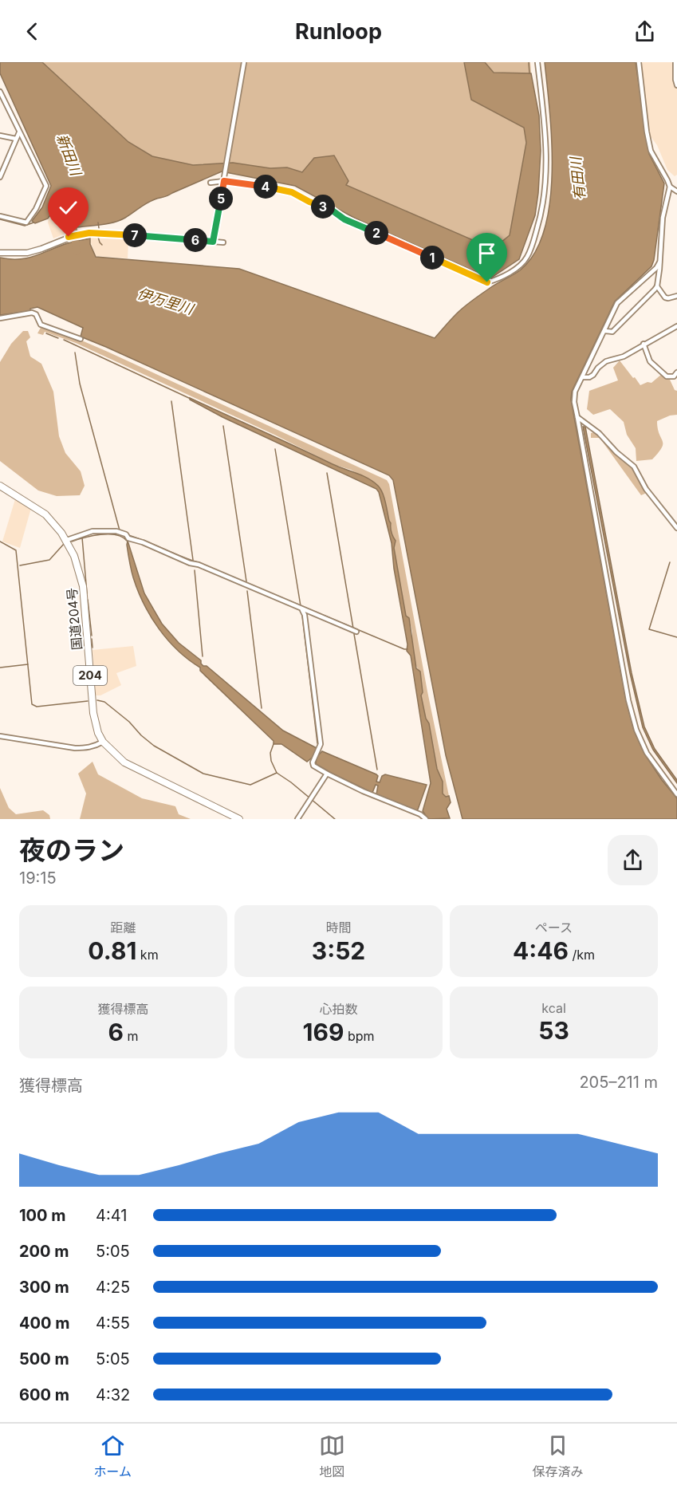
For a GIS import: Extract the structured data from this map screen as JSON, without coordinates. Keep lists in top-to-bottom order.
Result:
{
  "streets": {
    "highway": ["国道204号", "204"]
  },
  "water": ["新田川", "有田川", "伊万里川"],
  "page": {
    "header": "Runloop",
    "pins": [
      "4",
      "5",
      "3",
      "2",
      "7",
      "6",
      "1"
    ],
    "heading": ["夜のラン", "19:15"],
    "stats": [
      ["距離", "0.81 km"],
      ["時間", "3:52"],
      ["ペース", "4:46 /km"],
      ["獲得標高", "6 m"],
      ["心拍数", "169 bpm"],
      ["kcal", "53"]
    ],
    "chart": ["獲得標高", "205–211 m"],
    "list": [
      {
        "name": "100 m",
        "note": "4:41"
      },
      {
        "name": "200 m",
        "note": "5:05"
      },
      {
        "name": "300 m",
        "note": "4:25"
      },
      {
        "name": "400 m",
        "note": "4:55"
      },
      {
        "name": "500 m",
        "note": "5:05"
      },
      {
        "name": "600 m",
        "note": "4:32"
      }
    ],
    "tabs": ["ホーム", "地図", "保存済み"]
  }
}
